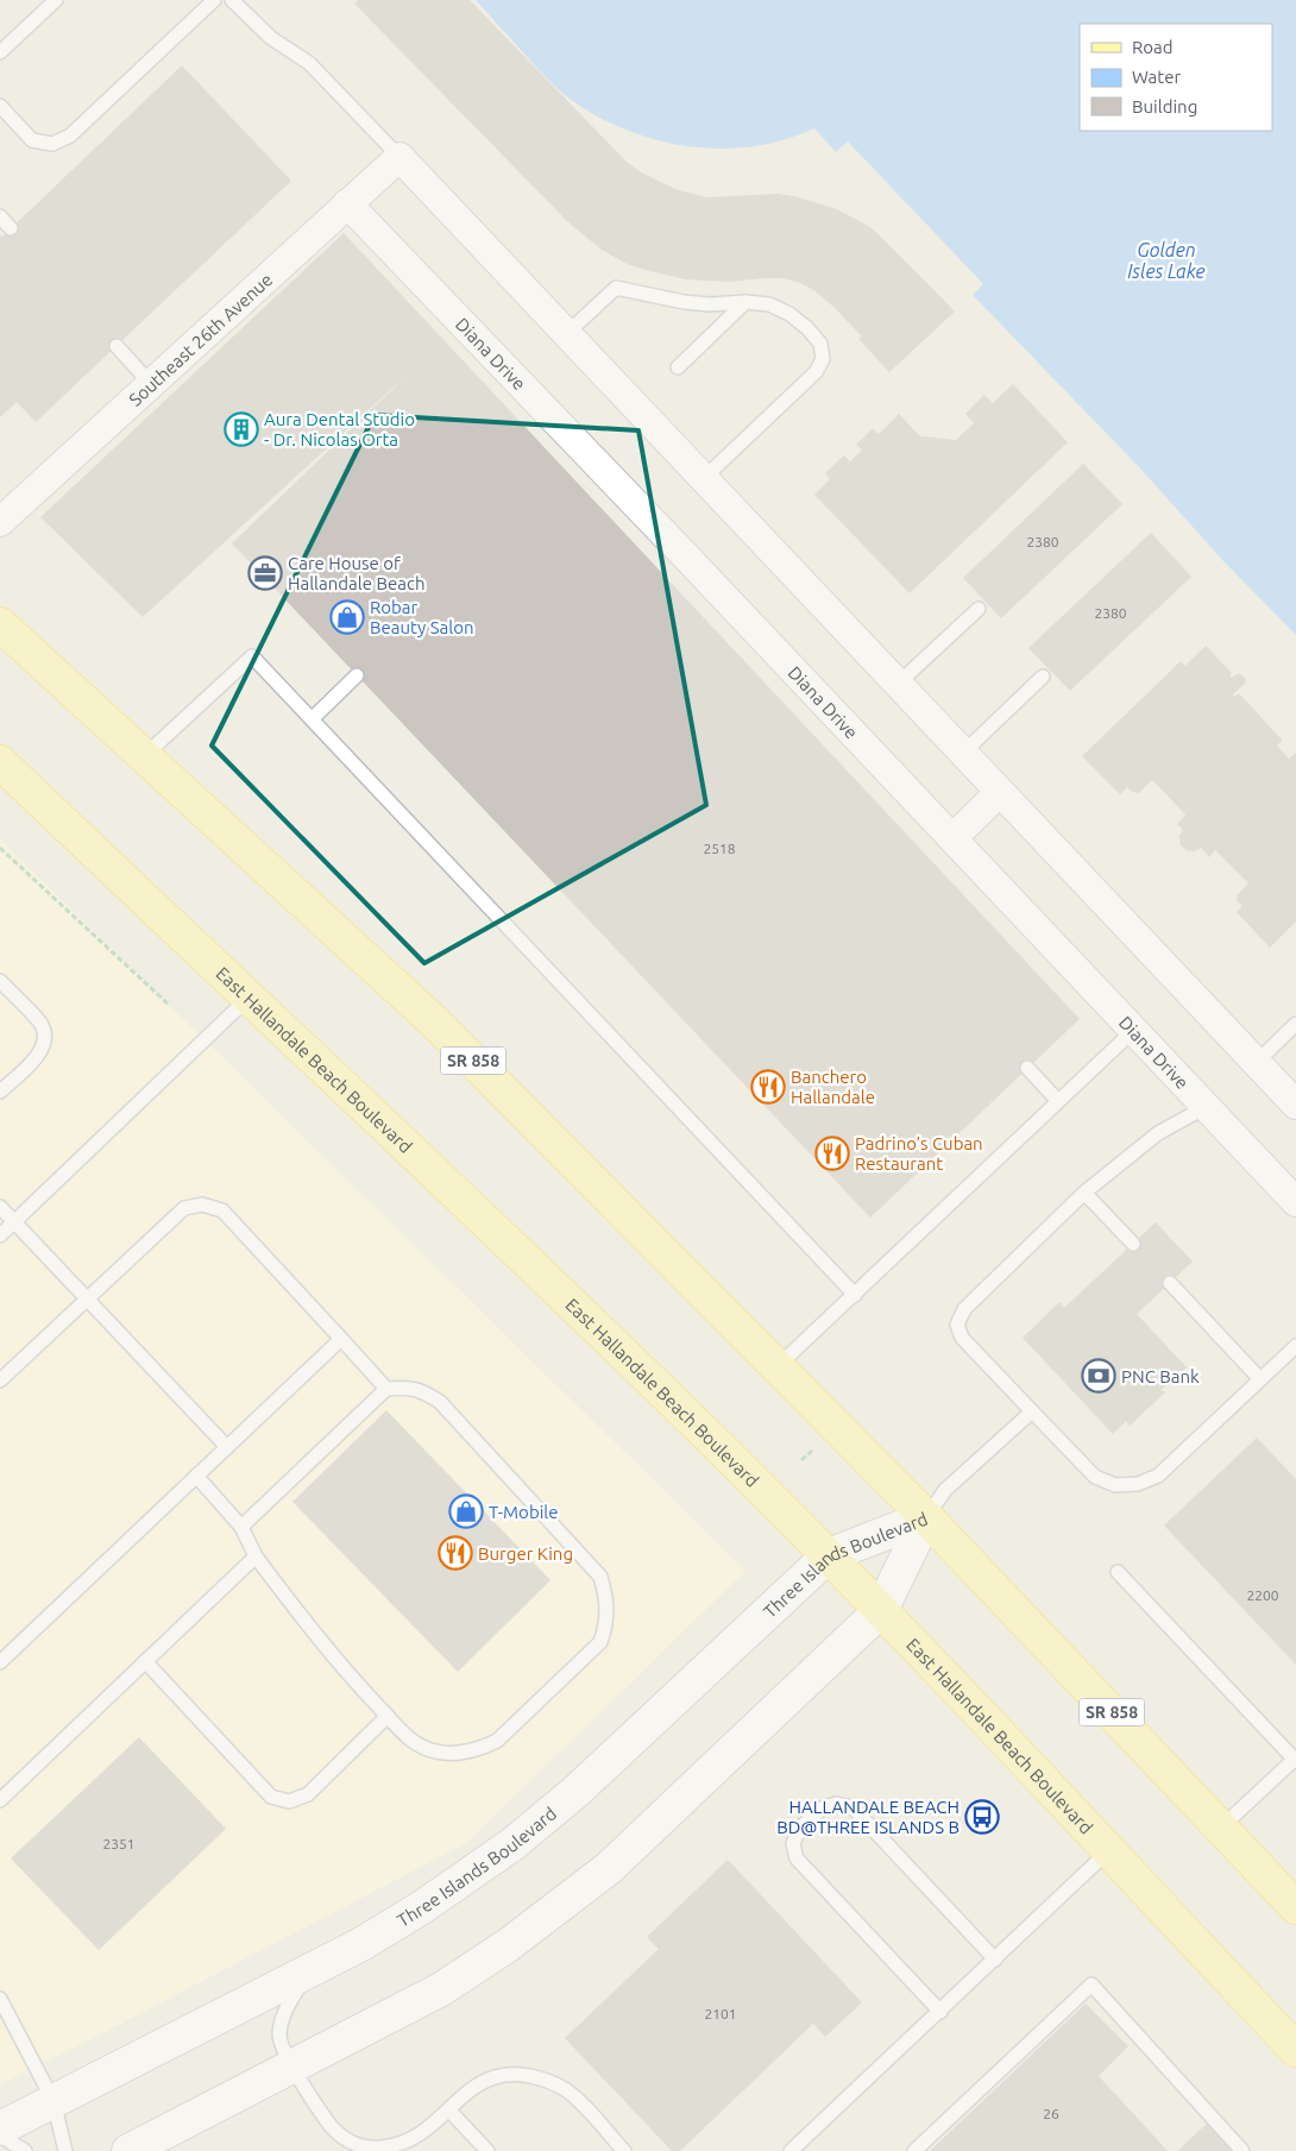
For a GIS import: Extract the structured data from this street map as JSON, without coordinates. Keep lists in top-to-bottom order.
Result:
{
  "streets": {
    "main road": ["East Hallandale Beach Boulevard", "SR 858"],
    "street": ["Southeast 26th Avenue", "Diana Drive", "Three Islands Boulevard"]
  },
  "crossings": [
    ["Southeast 26th Avenue", "Diana Drive"],
    ["East Hallandale Beach Boulevard", "Three Islands Boulevard"],
    ["SR 858", "Three Islands Boulevard"]
  ],
  "water": ["Golden Isles Lake"],
  "places": {
    "building": ["Aura Dental Studio - Dr. Nicolas Orta"],
    "office": ["Care House of Hallandale Beach"],
    "shop": ["Robar Beauty Salon", "T-Mobile"],
    "restaurant": ["Banchero Hallandale", "Padrino’s Cuban Restaurant", "Burger King"],
    "bank": ["PNC Bank"],
    "bus stop": ["HALLANDALE BEACH BD@THREE ISLANDS B"]
  },
  "house_numbers": [
    "2380",
    "2380",
    "2518",
    "2200",
    "2351",
    "2101",
    "26"
  ],
  "legend": ["Road", "Water", "Building"]
}
